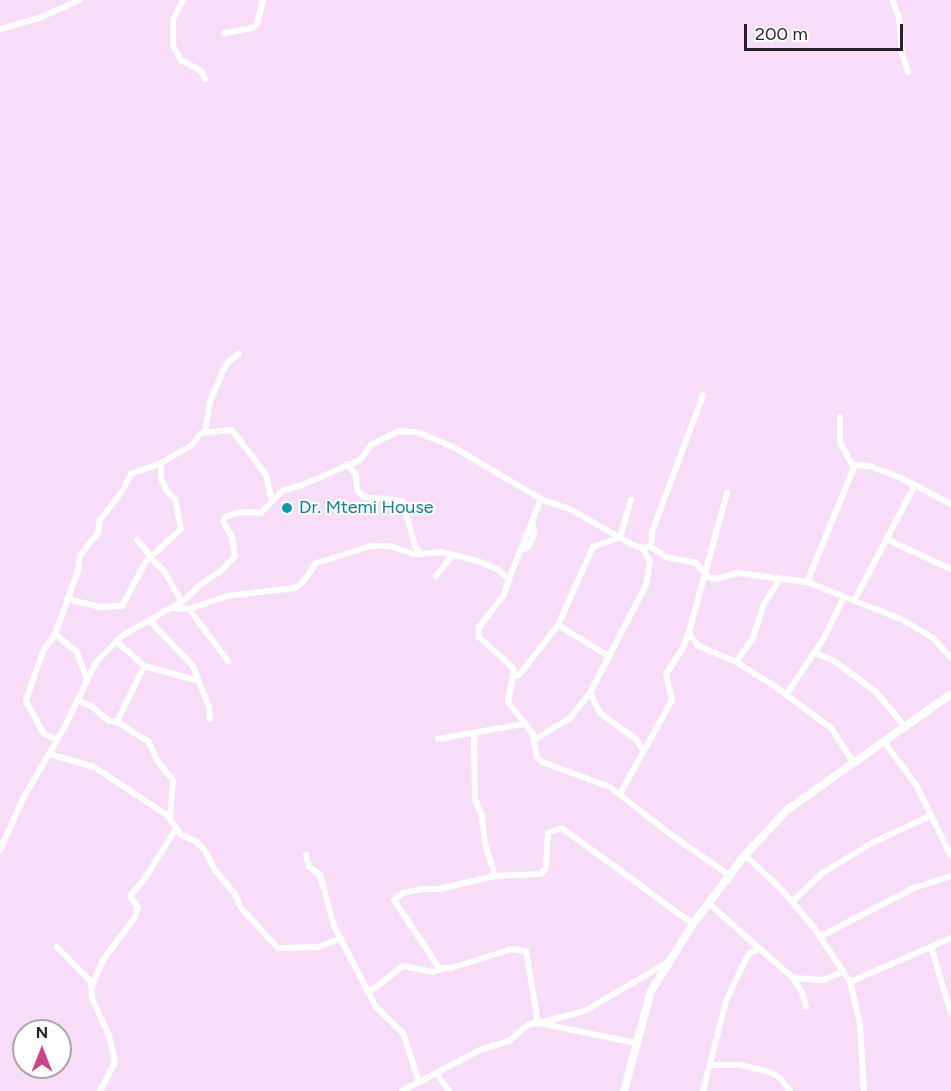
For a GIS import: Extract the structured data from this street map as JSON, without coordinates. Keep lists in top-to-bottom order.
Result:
{
  "places": ["Dr. Mtemi House"],
  "scale_bar": "200 m",
  "north": "top"
}
